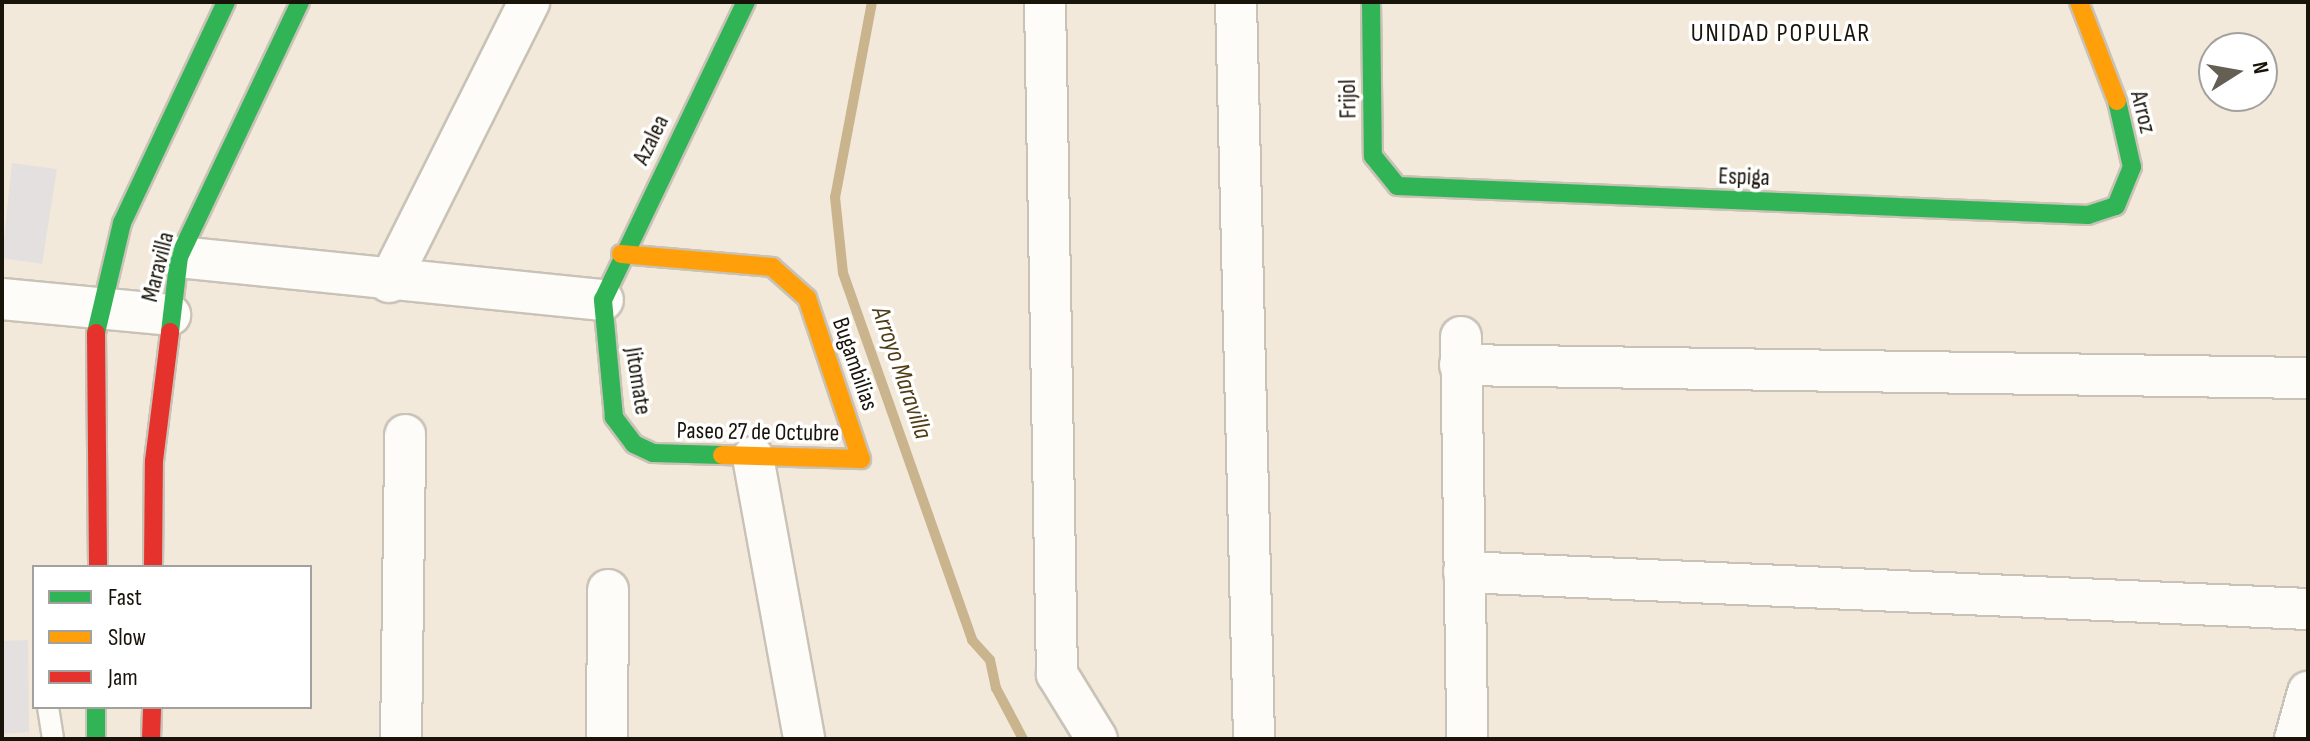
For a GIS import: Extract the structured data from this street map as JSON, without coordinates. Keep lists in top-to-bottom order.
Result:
{
  "streets": {
    "street": [
      "Frijol",
      "Arroz",
      "Azalea",
      "Espiga",
      "Maravilla",
      "Bugambilias",
      "Jitomate",
      "Paseo 27 de Octubre"
    ]
  },
  "crossings": [
    ["Frijol", "Espiga"],
    ["Arroz", "Espiga"],
    ["Azalea", "Bugambilias"],
    ["Azalea", "Jitomate"],
    ["Bugambilias", "Paseo 27 de Octubre"],
    ["Jitomate", "Paseo 27 de Octubre"]
  ],
  "districts": ["UNIDAD POPULAR"],
  "water": ["Arroyo Maravilla"],
  "legend": ["Fast", "Slow", "Jam"],
  "north": "right"
}
